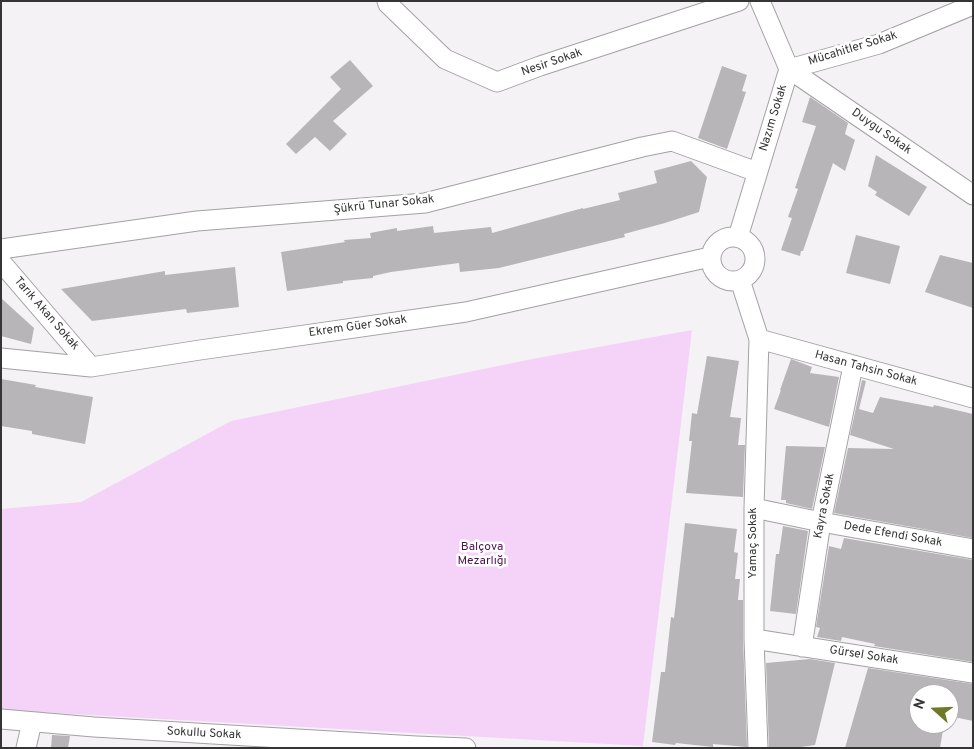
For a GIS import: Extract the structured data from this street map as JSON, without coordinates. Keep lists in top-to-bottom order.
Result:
{
  "streets": {
    "street": [
      "Mücahitler Sokak",
      "Nesir Sokak",
      "Nazım Sokak",
      "Duygu Sokak",
      "Şükrü Tunar Sokak",
      "Tarık Akan Sokak",
      "Ekrem Güer Sokak",
      "Hasan Tahsin Sokak",
      "Kayra Sokak",
      "Dede Efendi Sokak",
      "Yamaç Sokak",
      "Gürsel Sokak",
      "Sokullu Sokak"
    ]
  },
  "crossings": [
    ["Mücahitler Sokak", "Nazım Sokak"],
    ["Mücahitler Sokak", "Duygu Sokak"],
    ["Nazım Sokak", "Duygu Sokak"],
    ["Nazım Sokak", "Şükrü Tunar Sokak"],
    ["Nazım Sokak", "Ekrem Güer Sokak"],
    ["Nazım Sokak", "Yamaç Sokak"],
    ["Tarık Akan Sokak", "Ekrem Güer Sokak"],
    ["Ekrem Güer Sokak", "Yamaç Sokak"],
    ["Hasan Tahsin Sokak", "Kayra Sokak"],
    ["Hasan Tahsin Sokak", "Yamaç Sokak"],
    ["Kayra Sokak", "Dede Efendi Sokak"],
    ["Kayra Sokak", "Gürsel Sokak"],
    ["Dede Efendi Sokak", "Yamaç Sokak"],
    ["Yamaç Sokak", "Gürsel Sokak"]
  ],
  "parks": ["Balçova Mezarlığı"],
  "north": "left"
}
